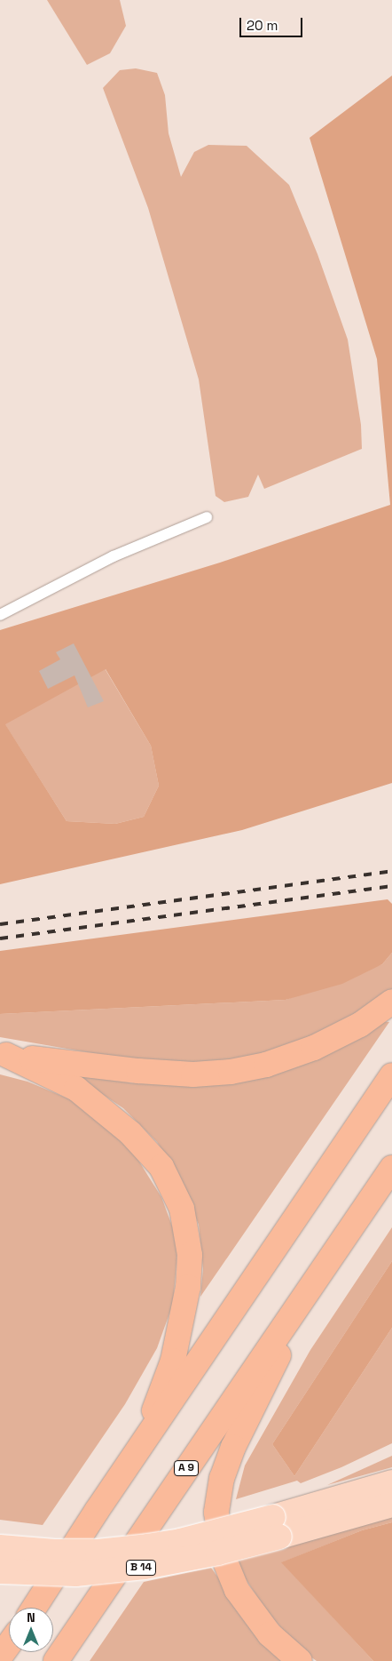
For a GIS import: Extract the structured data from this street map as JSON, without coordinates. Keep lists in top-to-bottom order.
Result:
{
  "streets": {
    "highway": ["A 9"],
    "main road": ["B 14"]
  },
  "scale_bar": "20 m",
  "north": "top"
}
